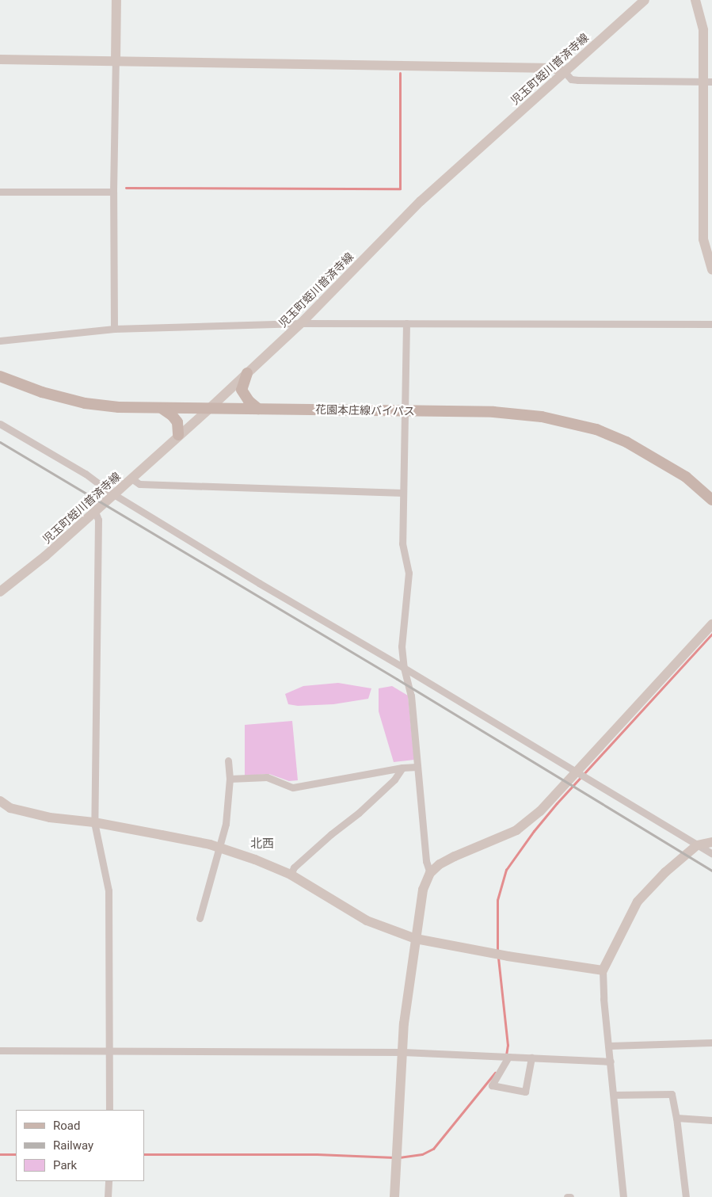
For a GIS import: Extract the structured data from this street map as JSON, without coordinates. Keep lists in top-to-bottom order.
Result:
{
  "streets": {
    "main road": ["花園本庄線バイパス"],
    "street": ["児玉町蛭川普済寺線"]
  },
  "crossings": [
    ["児玉町蛭川普済寺線", "花園本庄線バイパス"]
  ],
  "districts": ["北西"],
  "legend": ["Road", "Railway", "Park"]
}
